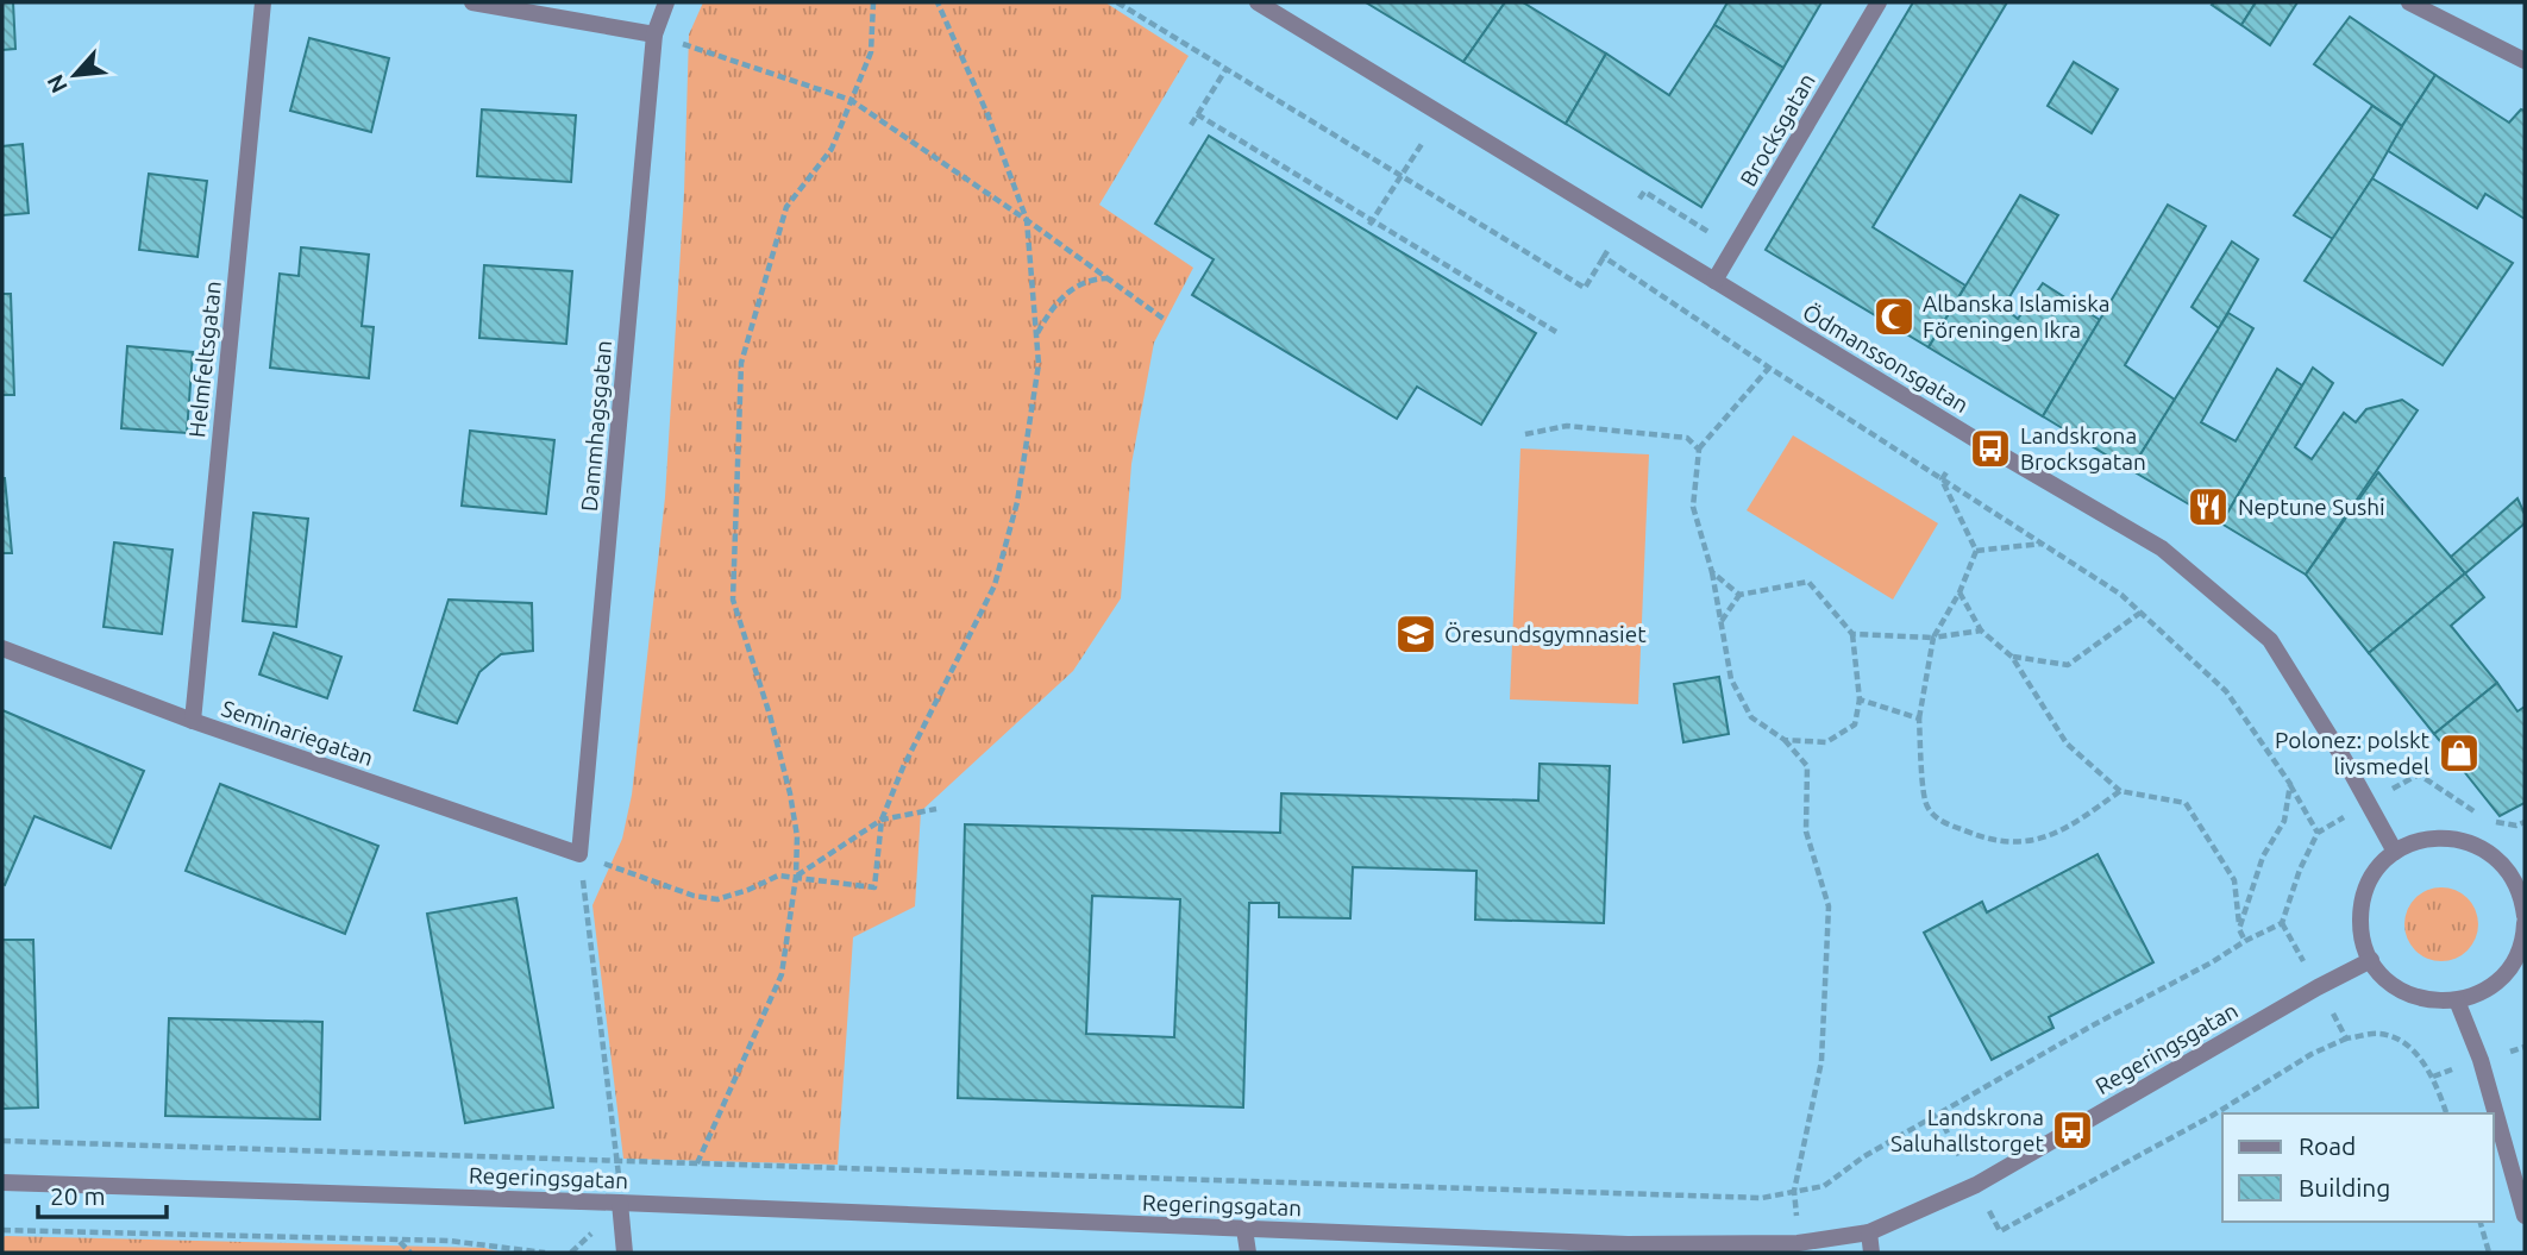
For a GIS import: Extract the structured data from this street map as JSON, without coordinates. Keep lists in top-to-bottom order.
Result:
{
  "streets": {
    "street": [
      "Brocksgatan",
      "Ödmanssonsgatan",
      "Helmfeltsgatan",
      "Dammhagsgatan",
      "Seminariegatan",
      "Regeringsgatan"
    ]
  },
  "crossings": [
    ["Brocksgatan", "Ödmanssonsgatan"],
    ["Helmfeltsgatan", "Seminariegatan"],
    ["Dammhagsgatan", "Seminariegatan"]
  ],
  "places": {
    "mosque": ["Albanska Islamiska Föreningen Ikra"],
    "bus stop": ["Landskrona Brocksgatan", "Landskrona Saluhallstorget"],
    "restaurant": ["Neptune Sushi"],
    "school or university": ["Öresundsgymnasiet"],
    "shop": ["Polonez: polskt livsmedel"]
  },
  "legend": ["Road", "Building"],
  "scale_bar": "20 m",
  "north": "bottom left"
}
